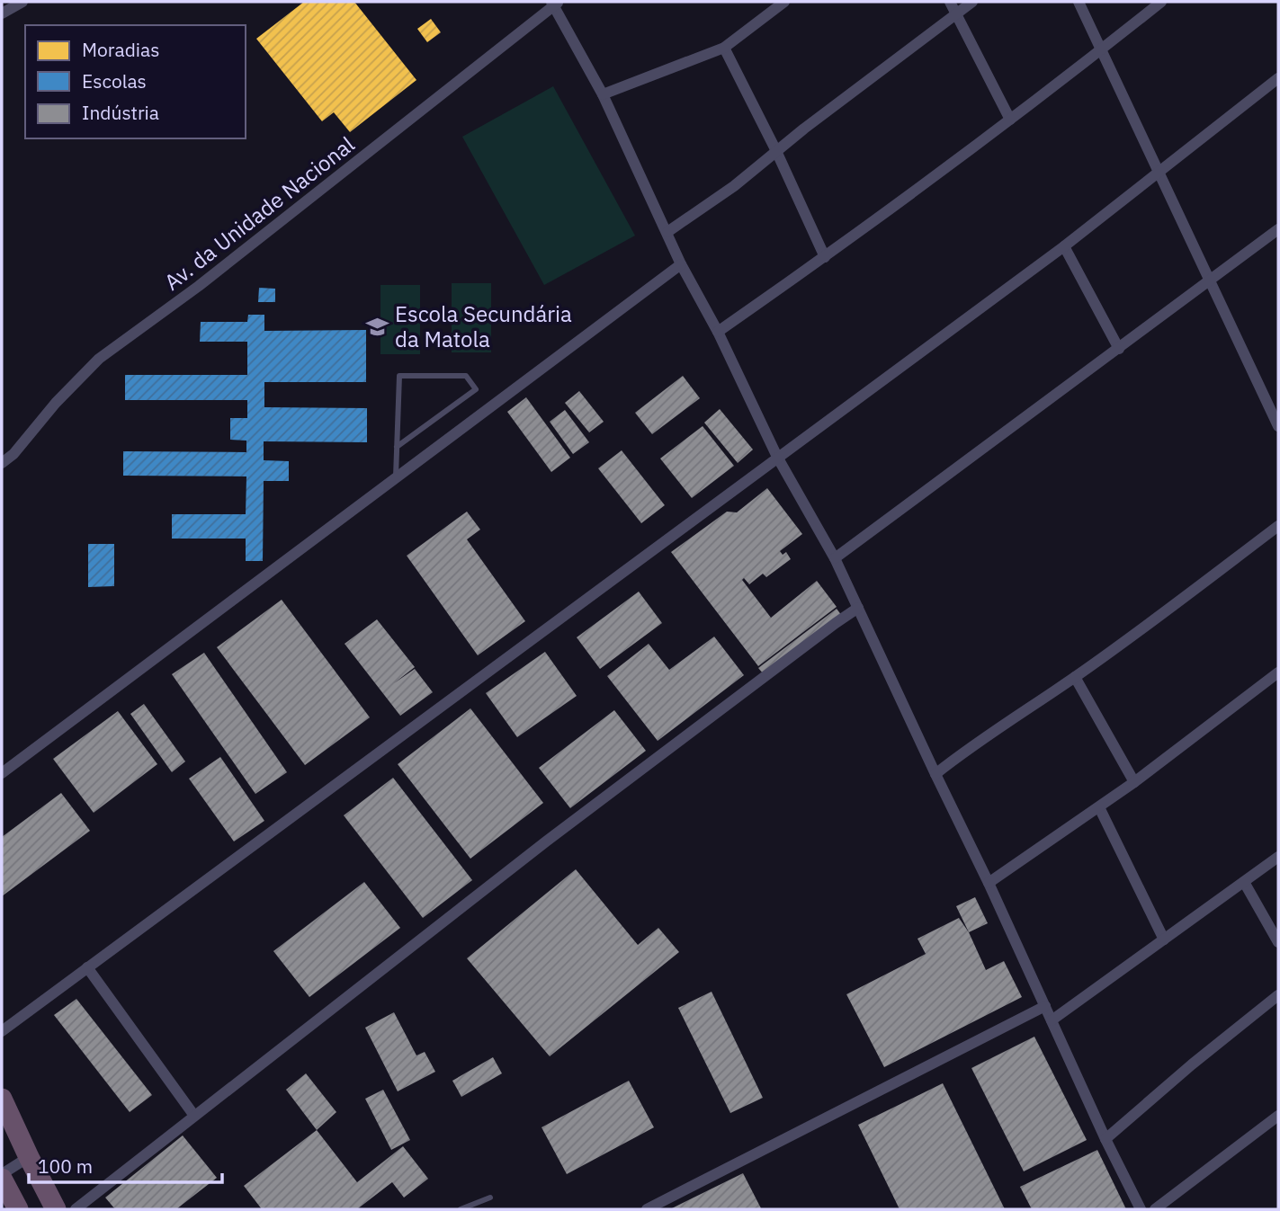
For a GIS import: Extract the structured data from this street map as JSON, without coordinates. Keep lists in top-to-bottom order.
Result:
{
  "streets": {
    "street": ["Av. da Unidade Nacional"]
  },
  "places": {
    "school or university": ["Escola Secundária da Matola"]
  },
  "legend": ["Moradias", "Escolas", "Indústria"],
  "scale_bar": "100 m"
}
